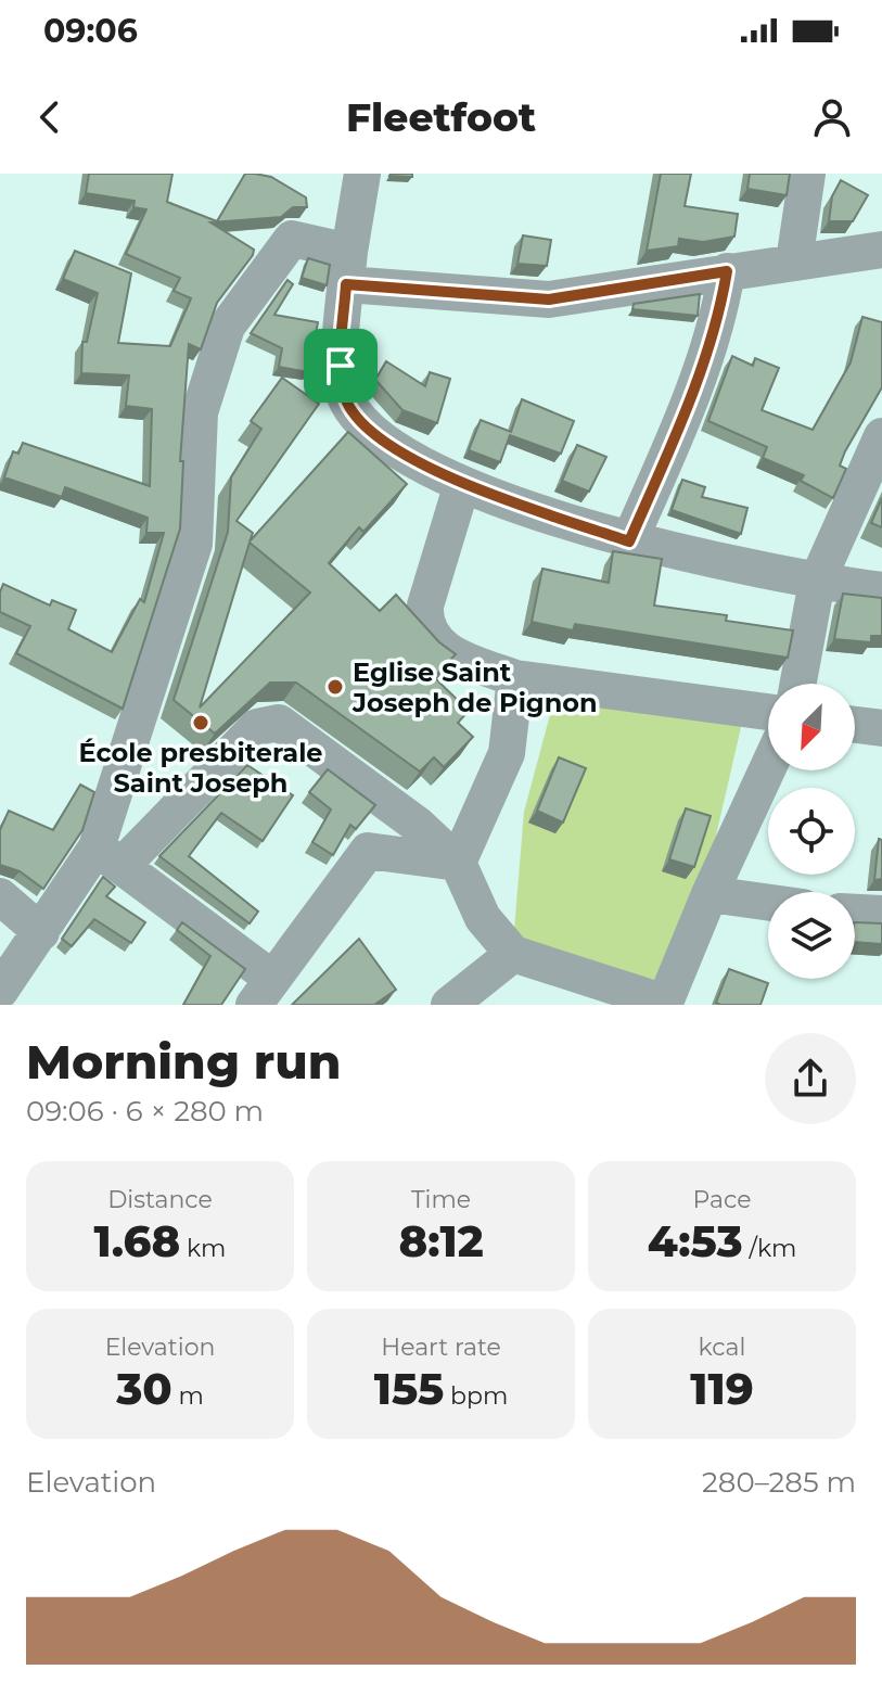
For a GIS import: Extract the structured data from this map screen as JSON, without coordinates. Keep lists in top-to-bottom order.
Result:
{
  "places": ["Eglise Saint Joseph de Pignon", "École presbiterale Saint Joseph"],
  "north": "bottom left",
  "page": {
    "status": "09:06",
    "header": "Fleetfoot",
    "heading": ["Morning run", "09:06 · 6 × 280 m"],
    "stats": [
      ["Distance", "1.68 km"],
      ["Time", "8:12"],
      ["Pace", "4:53 /km"],
      ["Elevation", "30 m"],
      ["Heart rate", "155 bpm"],
      ["kcal", "119"]
    ],
    "chart": ["Elevation", "280–285 m"]
  }
}
